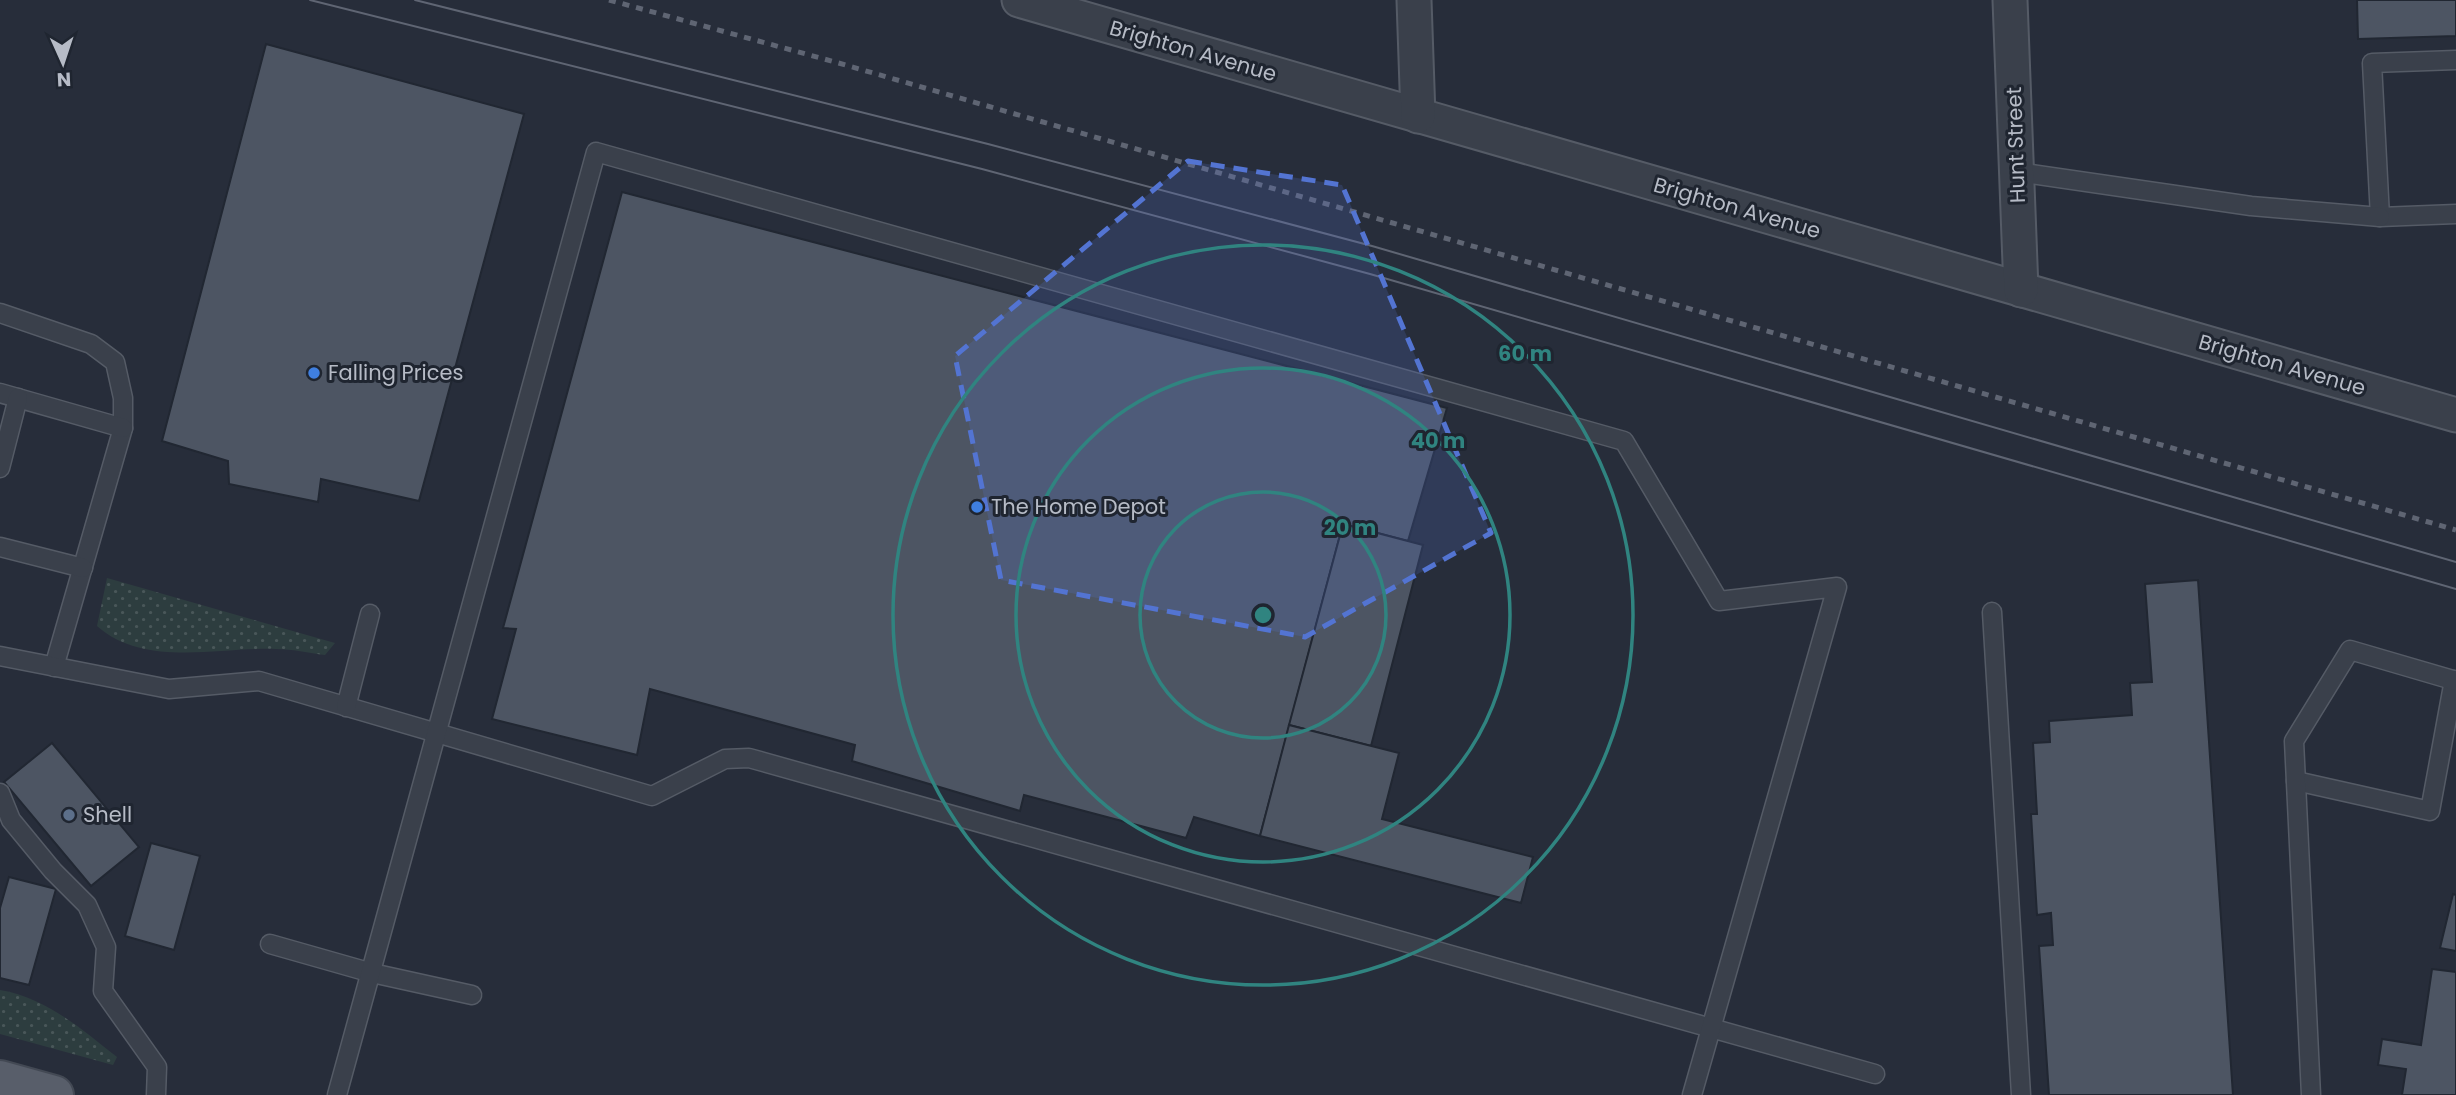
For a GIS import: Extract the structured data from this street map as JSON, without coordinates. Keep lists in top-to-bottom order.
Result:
{
  "streets": {
    "street": ["Brighton Avenue", "Hunt Street"]
  },
  "crossings": [
    ["Brighton Avenue", "Hunt Street"]
  ],
  "places": ["Falling Prices", "The Home Depot", "Shell"],
  "north": "bottom",
  "rings": ["60 m", "40 m", "20 m"]
}
